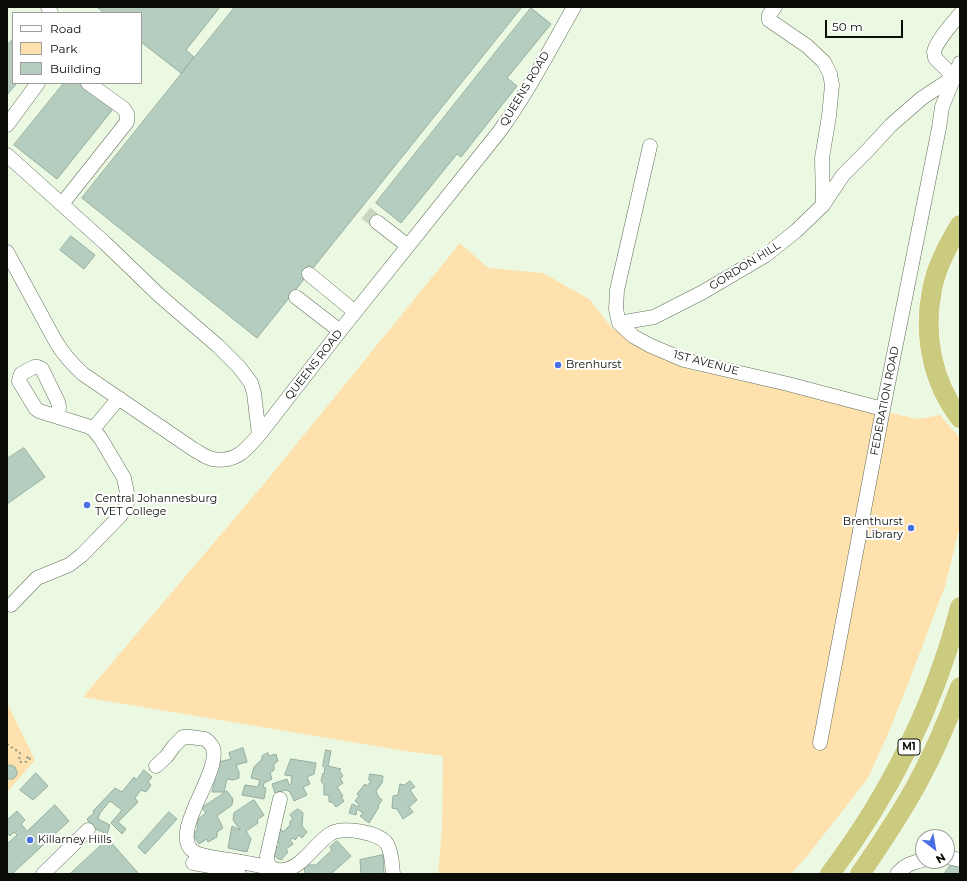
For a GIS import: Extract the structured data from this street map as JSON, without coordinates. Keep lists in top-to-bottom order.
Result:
{
  "streets": {
    "highway": ["M1"],
    "street": [
      "QUEENS ROAD",
      "GORDON HILL",
      "1ST AVENUE",
      "FEDERATION ROAD"
    ]
  },
  "crossings": [
    ["GORDON HILL", "1ST AVENUE"],
    ["GORDON HILL", "FEDERATION ROAD"],
    ["1ST AVENUE", "FEDERATION ROAD"]
  ],
  "places": [
    "Brenhurst",
    "Central Johannesburg TVET College",
    "Brenthurst Library",
    "Killarney Hills"
  ],
  "legend": ["Road", "Park", "Building"],
  "scale_bar": "50 m",
  "north": "bottom right"
}
